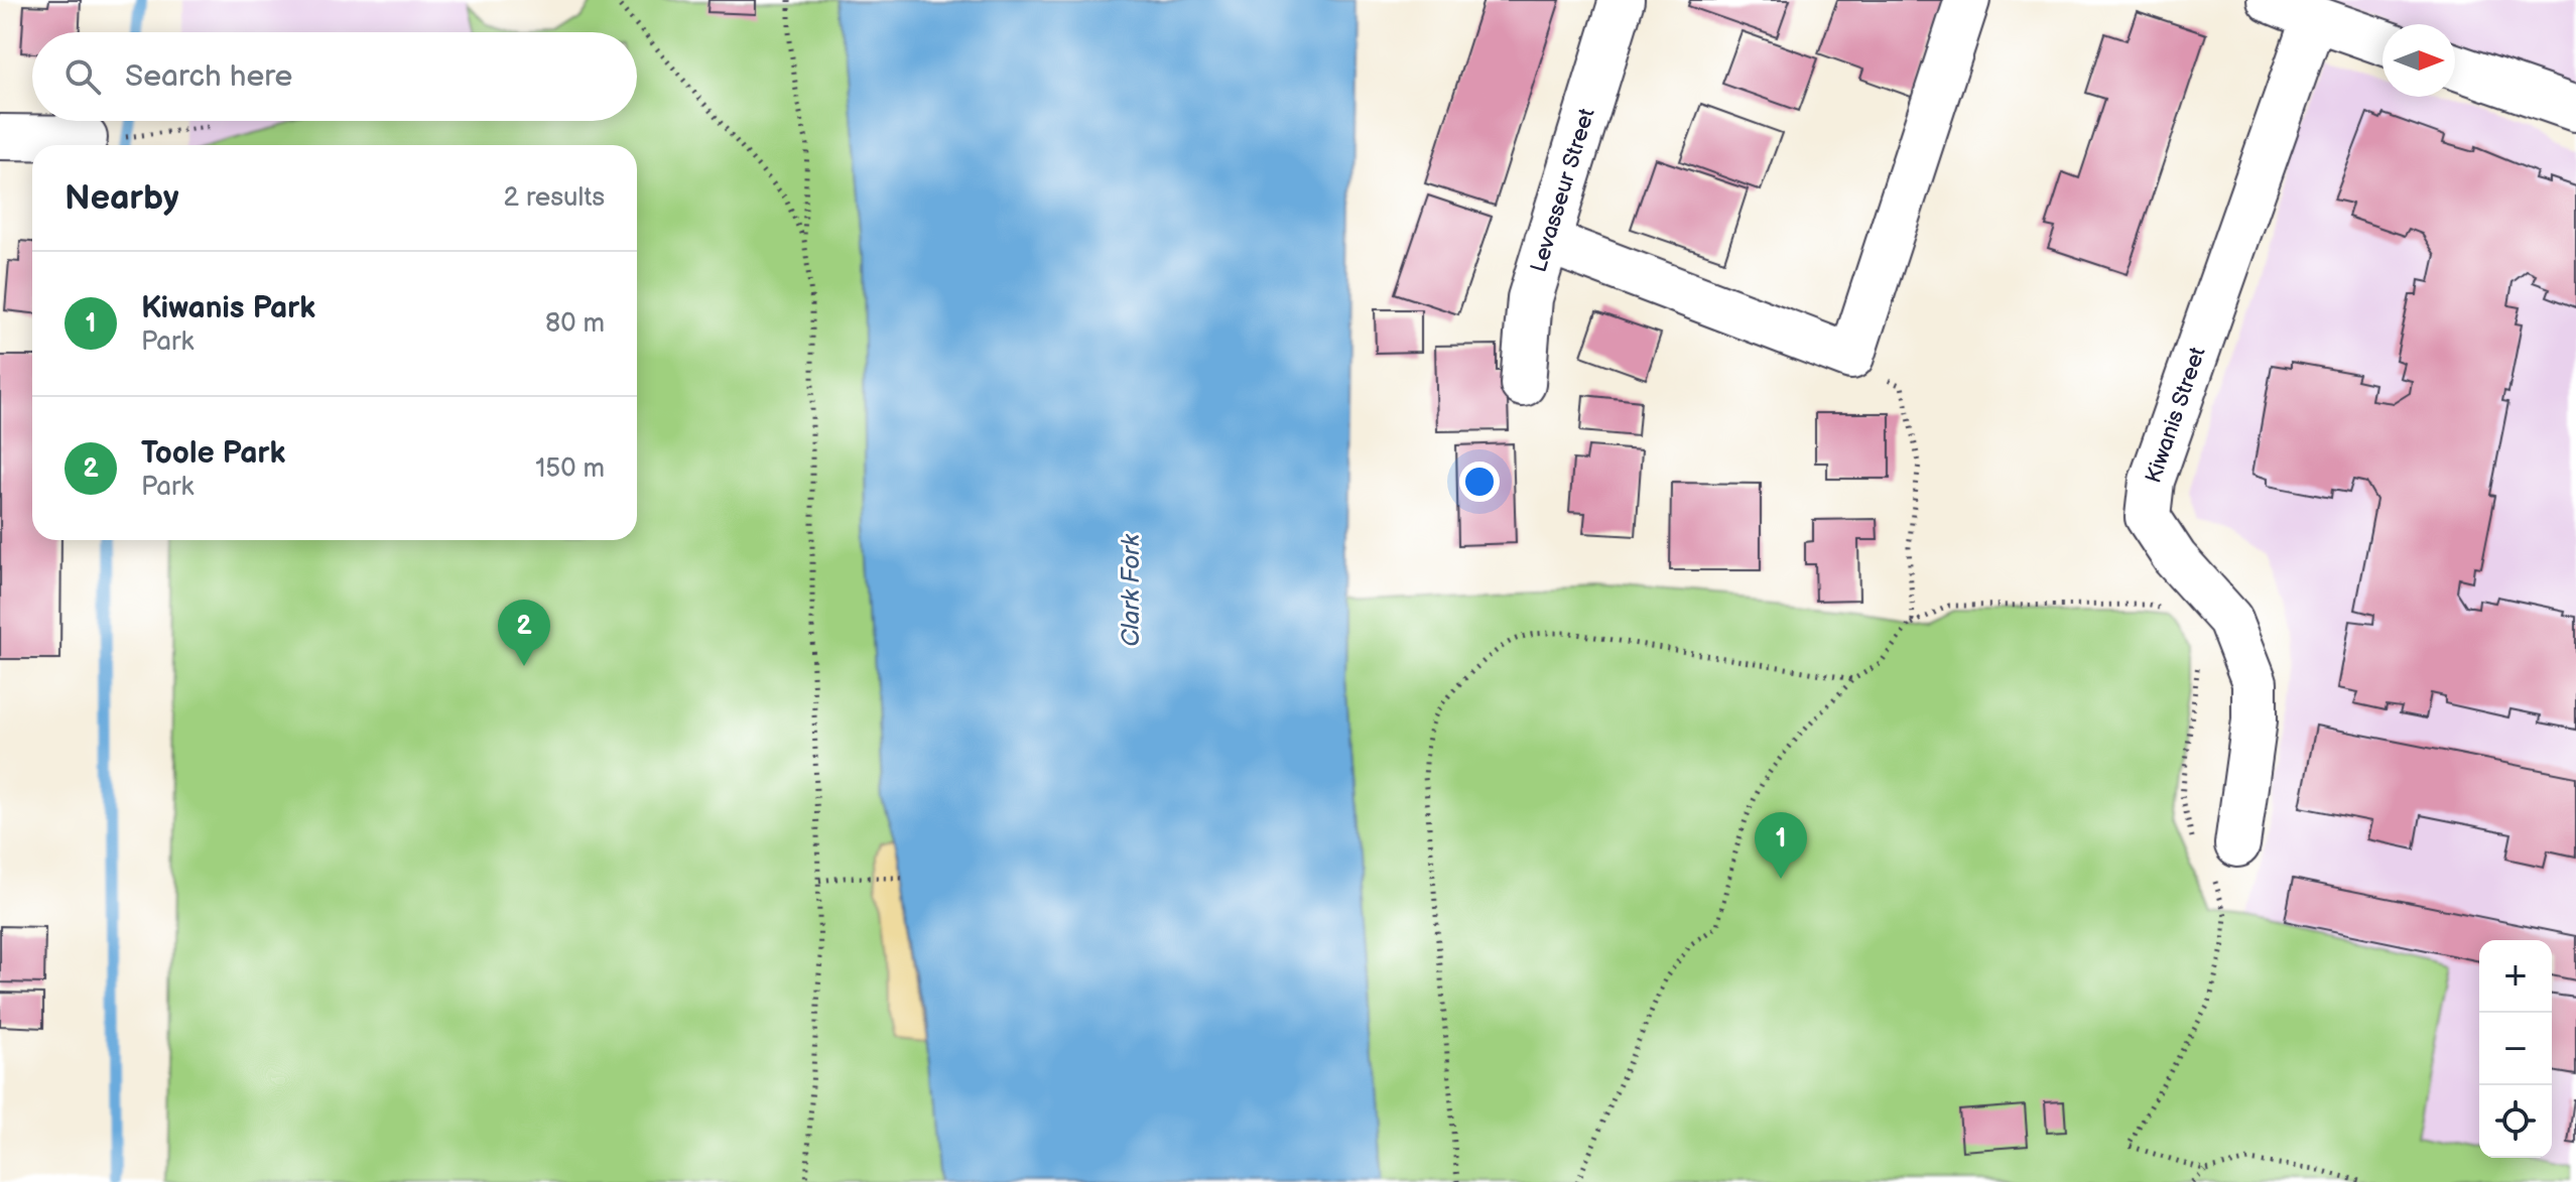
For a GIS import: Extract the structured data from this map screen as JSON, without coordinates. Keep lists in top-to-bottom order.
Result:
{
  "streets": {
    "street": ["Levasseur Street", "Kiwanis Street"]
  },
  "water": ["Clark Fork"],
  "north": "right",
  "page": {
    "search": "Search here",
    "heading": ["Nearby", "2 results"],
    "list": [
      {
        "mark": "1",
        "name": "Kiwanis Park",
        "note": "Park",
        "value": "80 m"
      },
      {
        "mark": "2",
        "name": "Toole Park",
        "note": "Park",
        "value": "150 m"
      }
    ],
    "pins": ["2", "1"],
    "map_buttons": ["+", "−"]
  }
}
